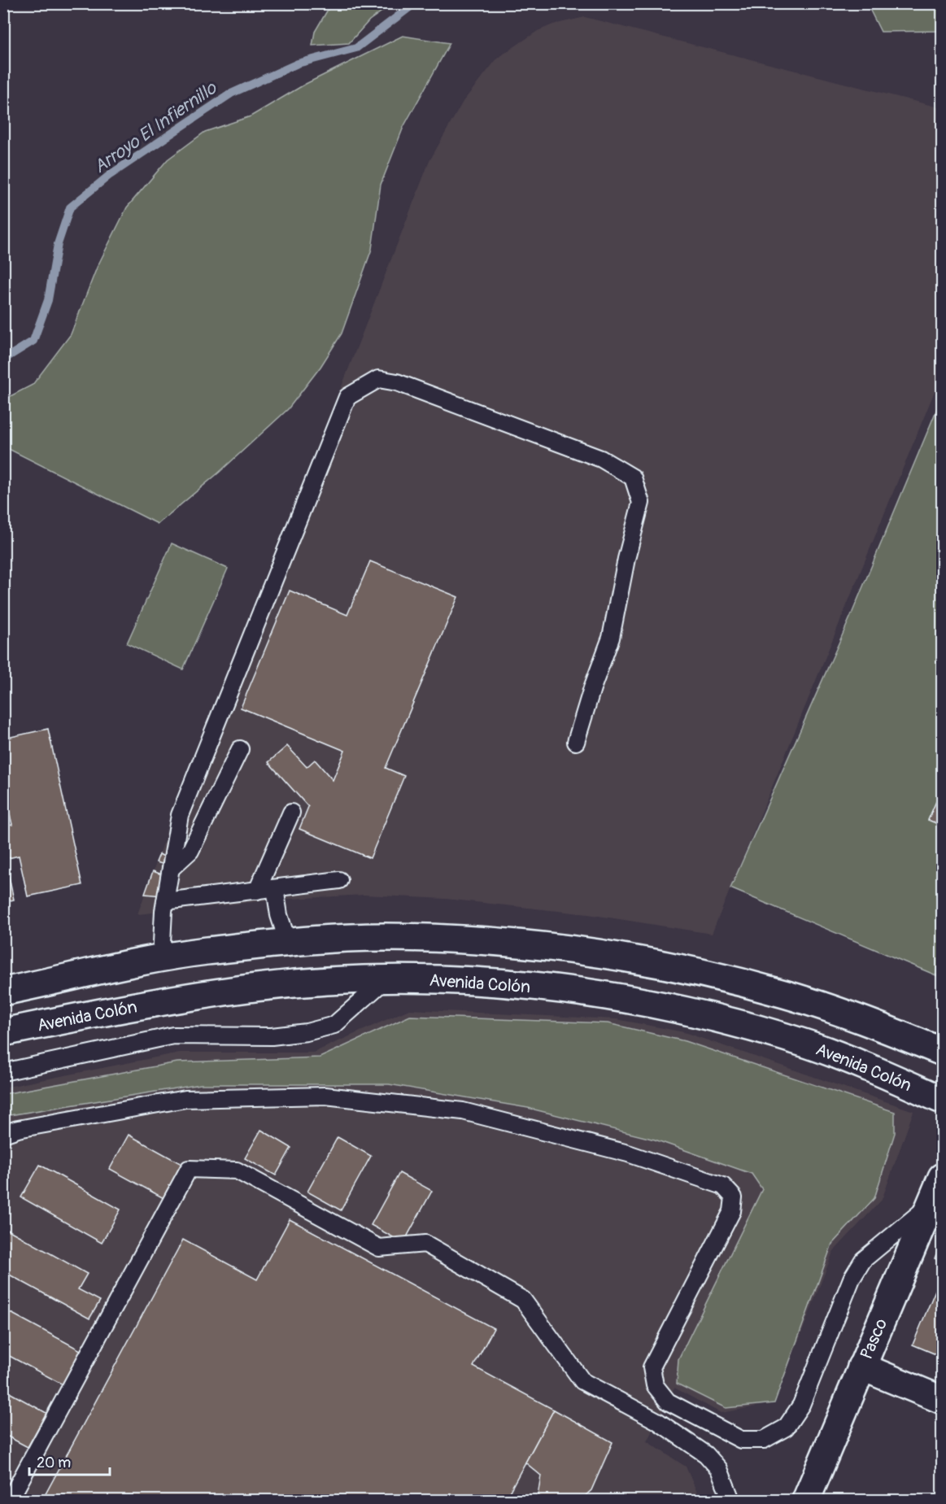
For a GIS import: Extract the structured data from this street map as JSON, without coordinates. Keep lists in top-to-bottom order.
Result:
{
  "streets": {
    "main road": ["Avenida Colón", "Pasco"]
  },
  "water": ["Arroyo El Infiernillo"],
  "scale_bar": "20 m"
}
